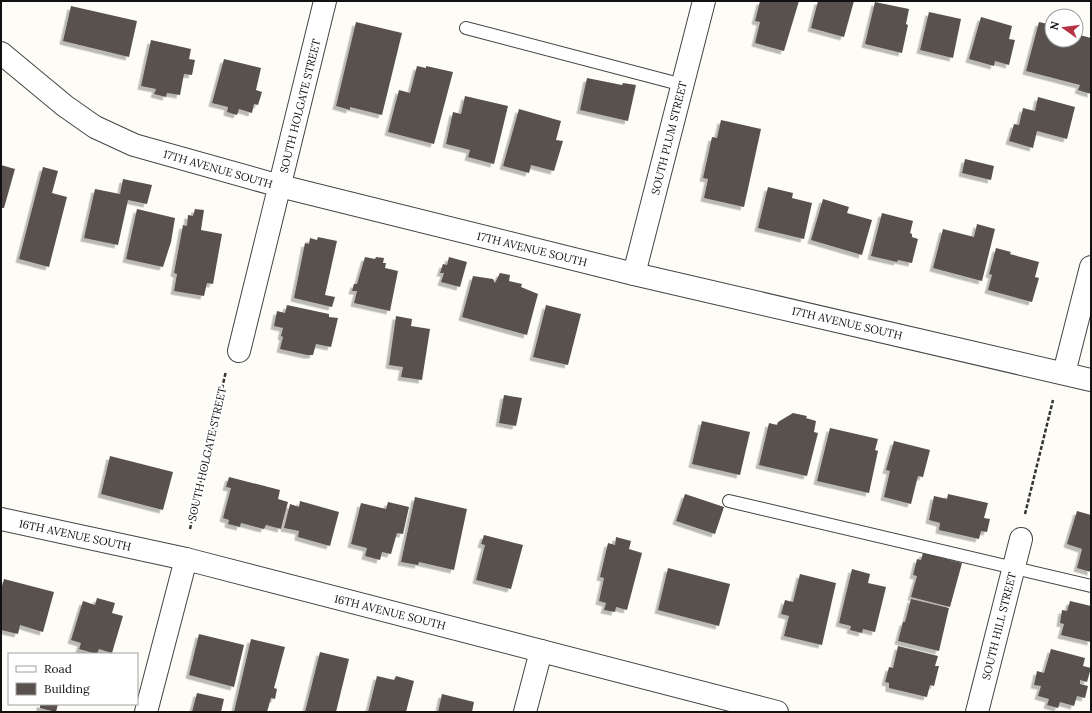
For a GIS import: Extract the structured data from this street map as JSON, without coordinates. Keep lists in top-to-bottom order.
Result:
{
  "streets": {
    "street": [
      "SOUTH HOLGATE STREET",
      "SOUTH PLUM STREET",
      "17TH AVENUE SOUTH",
      "16TH AVENUE SOUTH",
      "SOUTH HILL STREET"
    ]
  },
  "crossings": [
    ["SOUTH HOLGATE STREET", "17TH AVENUE SOUTH"],
    ["SOUTH PLUM STREET", "17TH AVENUE SOUTH"]
  ],
  "legend": ["Road", "Building"],
  "north": "left"
}
